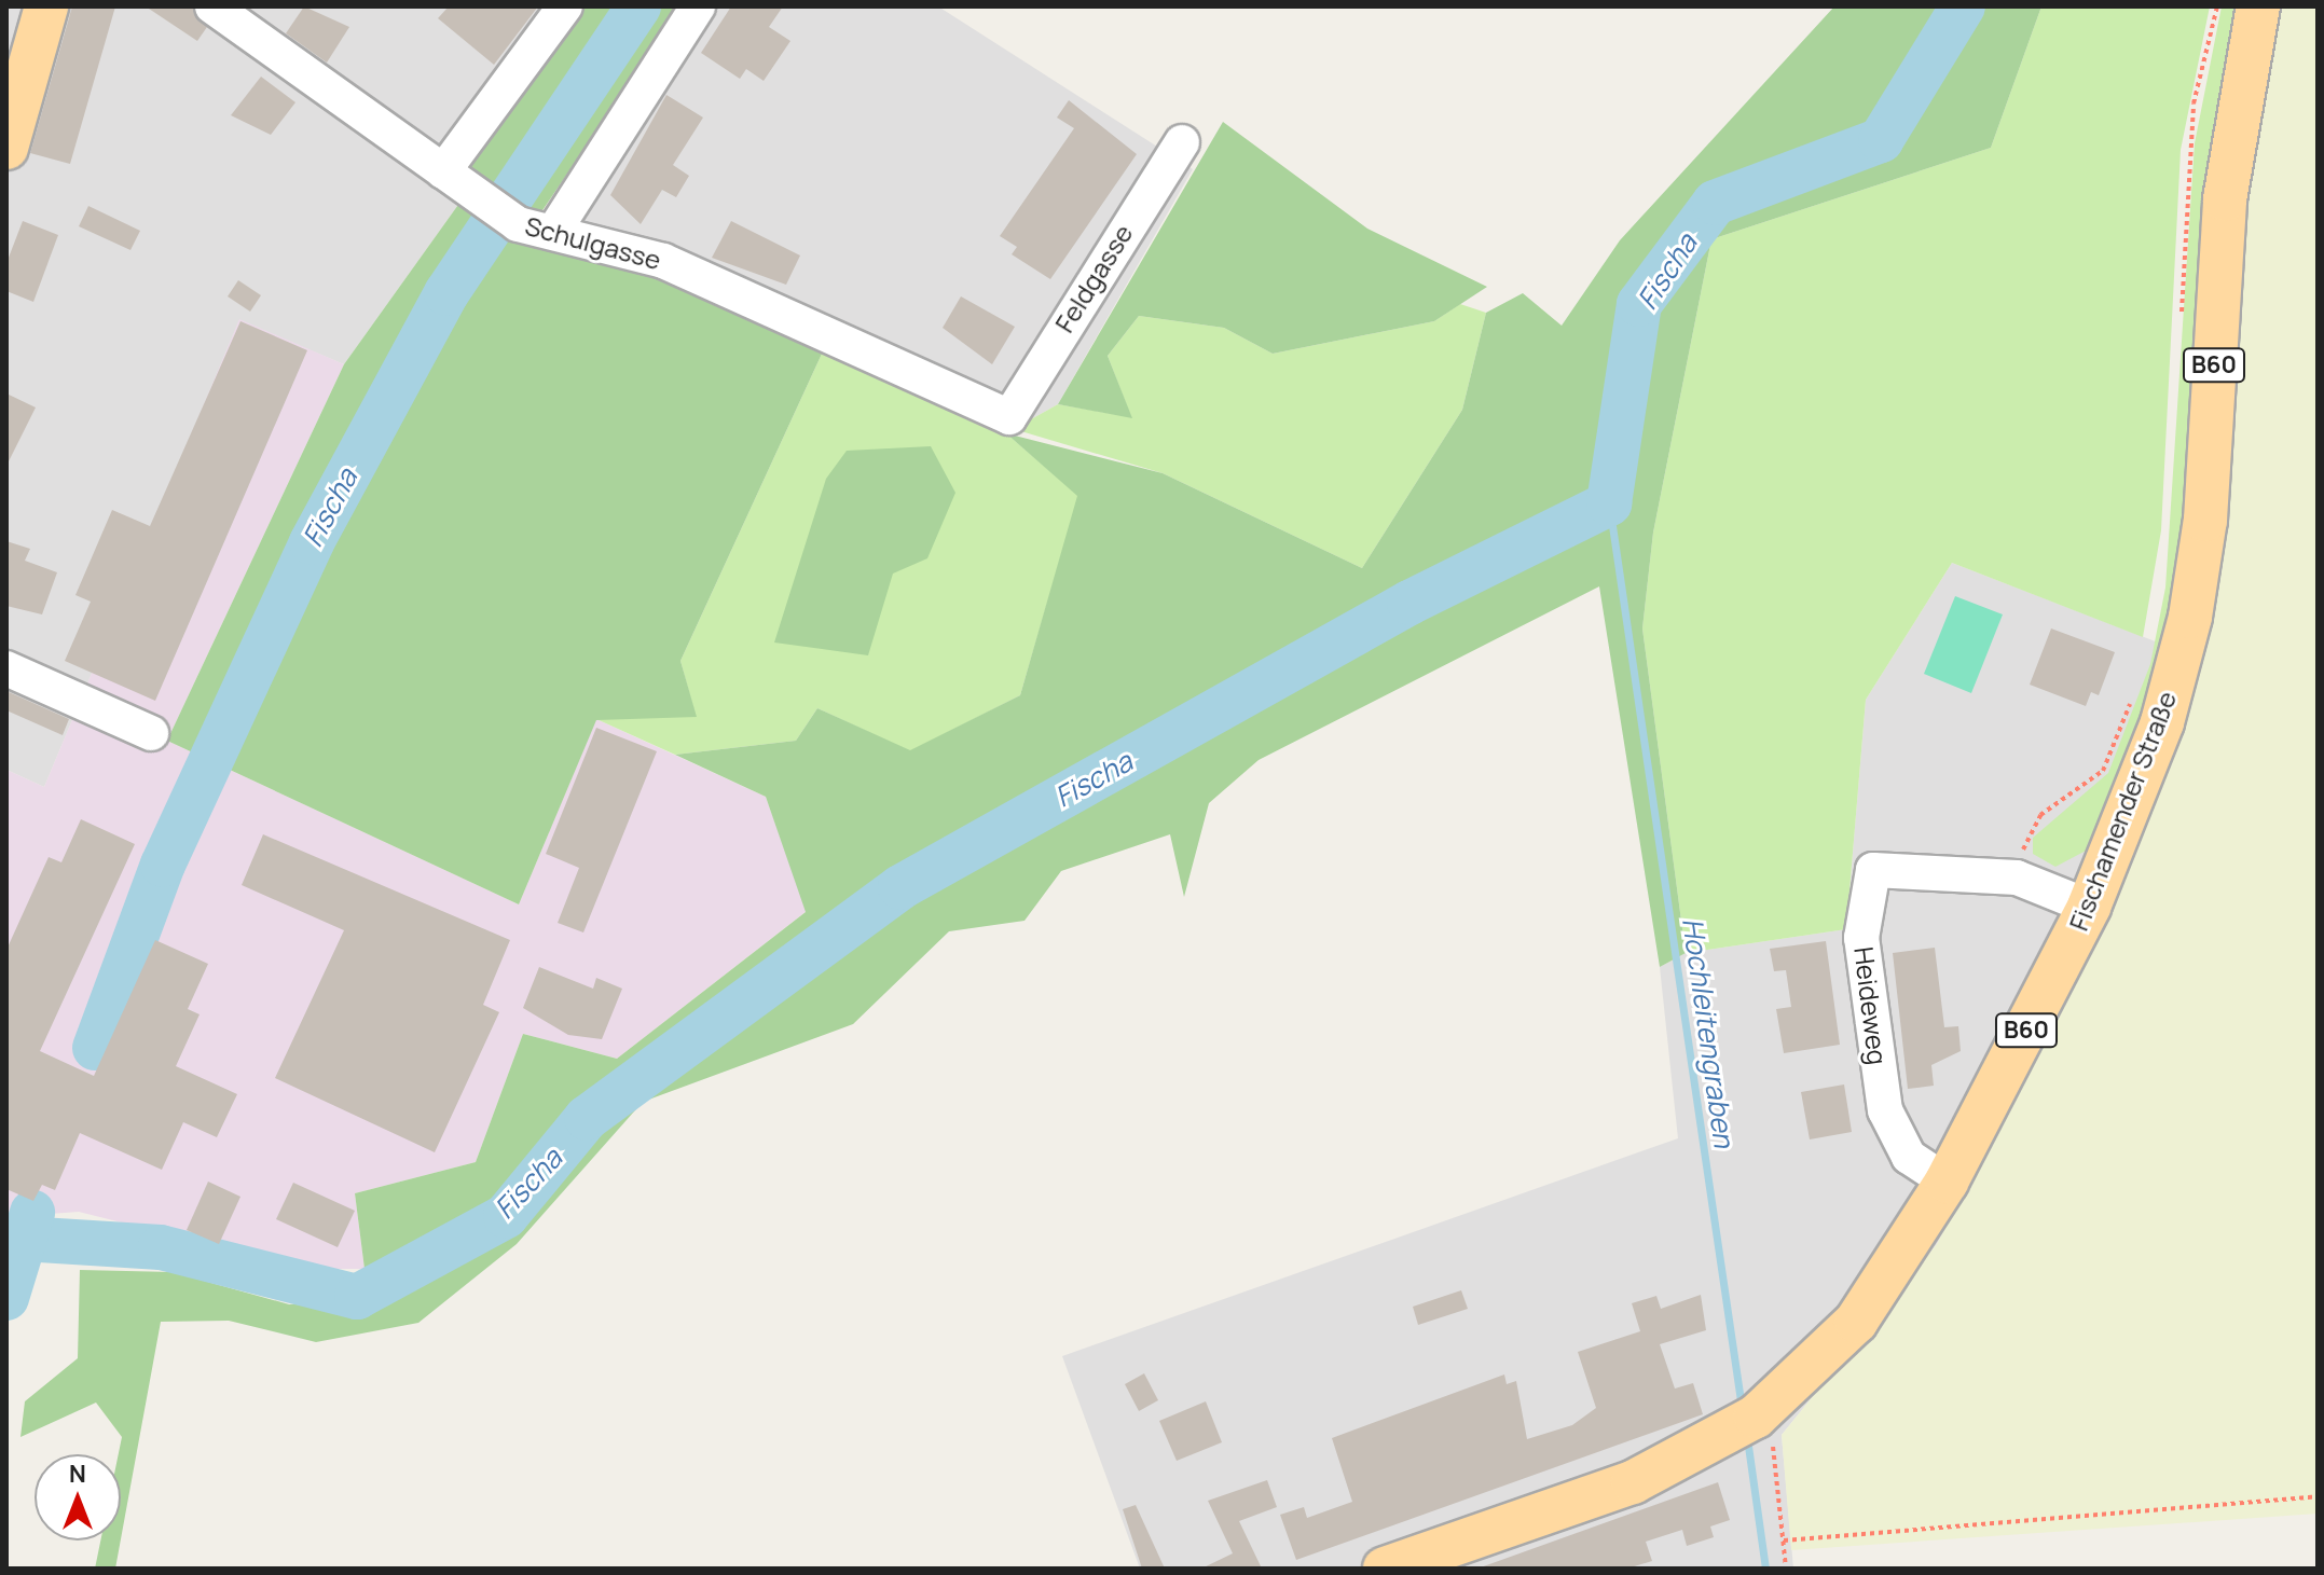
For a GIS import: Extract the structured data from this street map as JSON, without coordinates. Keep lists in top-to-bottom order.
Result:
{
  "streets": {
    "main road": ["B60", "Fischamender Straße"],
    "street": ["Schulgasse", "Feldgasse", "Heideweg"]
  },
  "crossings": [
    ["Schulgasse", "Feldgasse"],
    ["Fischamender Straße", "Heideweg"]
  ],
  "water": ["Fischa", "Hochleitengraben"],
  "north": "top"
}
